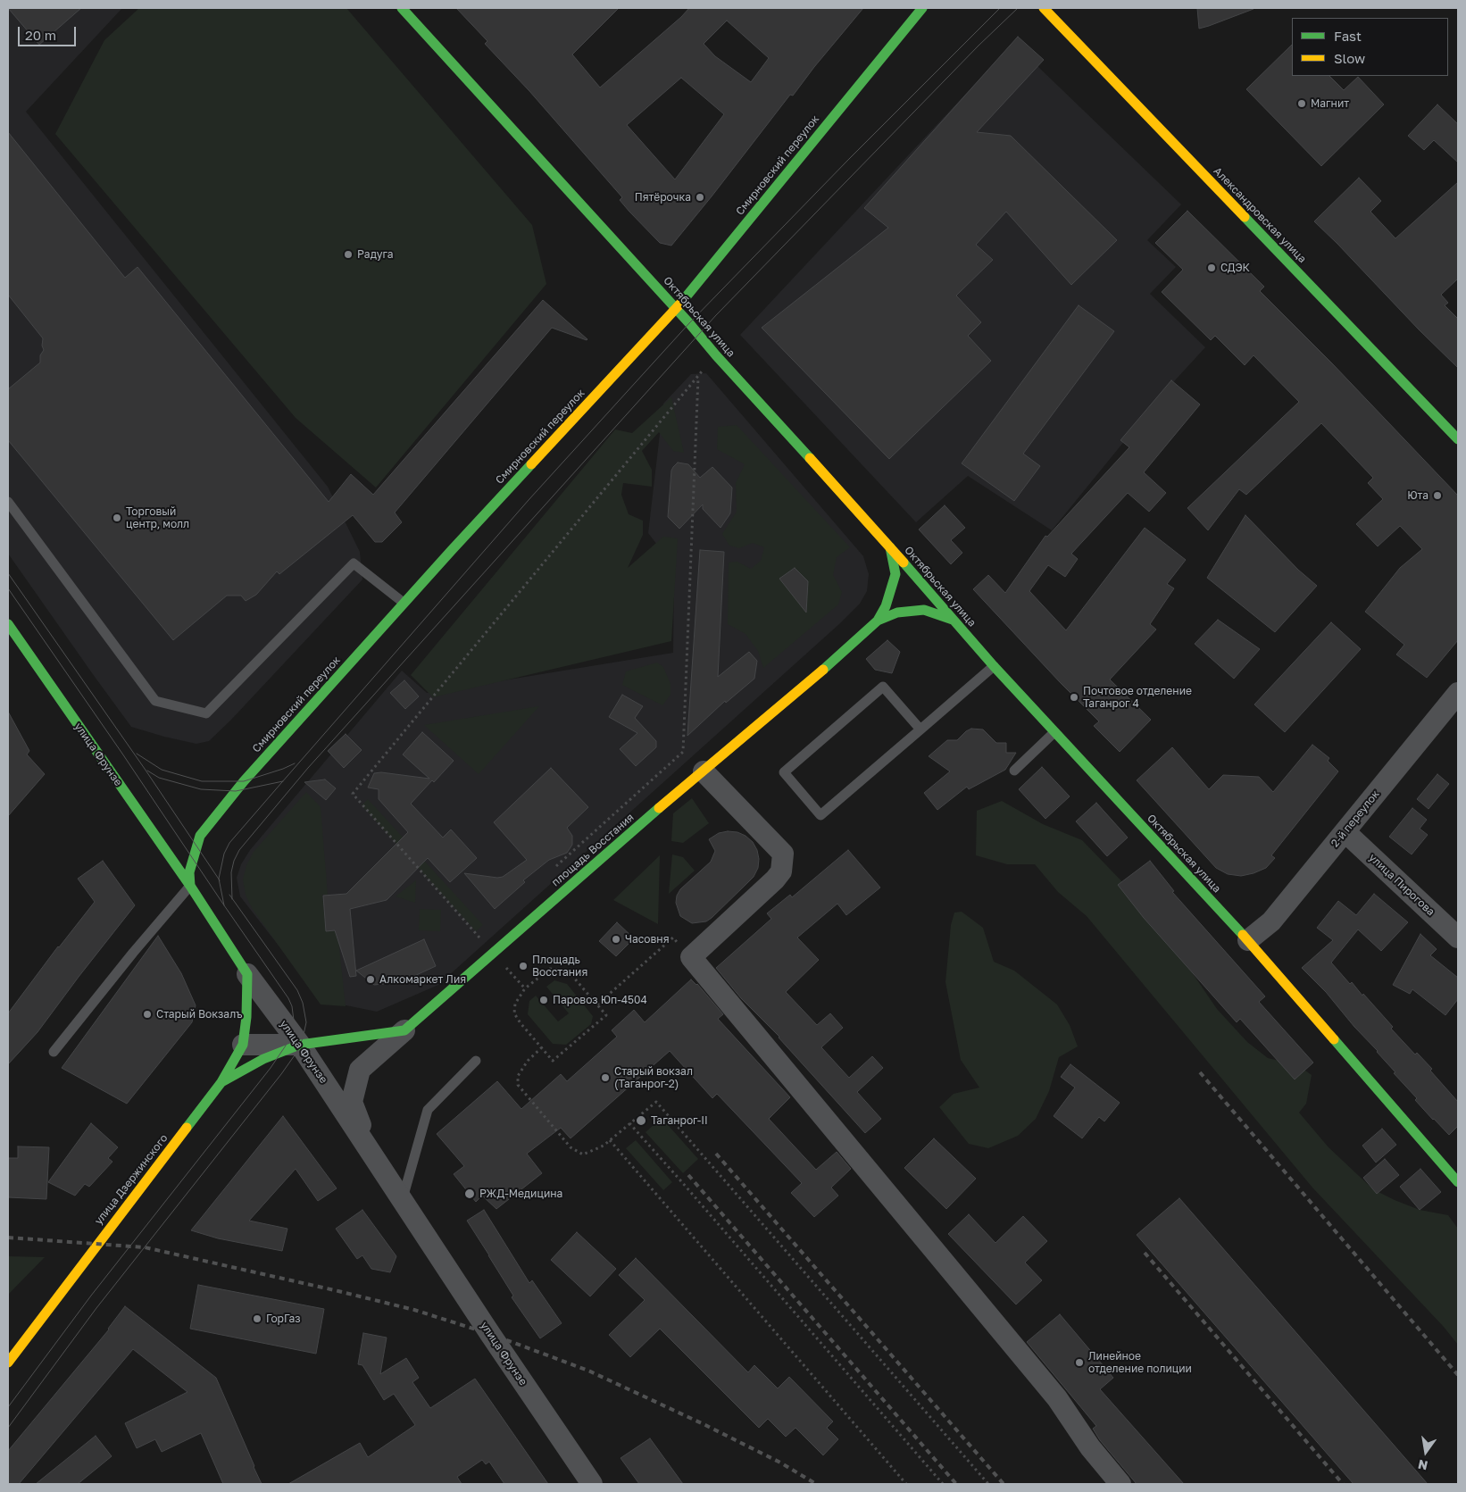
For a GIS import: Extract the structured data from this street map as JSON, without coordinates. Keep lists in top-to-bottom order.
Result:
{
  "streets": {
    "main road": [
      "Смирновский переулок",
      "Александровская улица",
      "Октябрьская улица",
      "улица Фрунзе",
      "площадь Восстания",
      "улица Дзержинского"
    ],
    "street": ["2-й переулок", "улица Пирогова"]
  },
  "crossings": [
    ["Смирновский переулок", "Октябрьская улица"],
    ["Смирновский переулок", "улица Фрунзе"],
    ["Октябрьская улица", "2-й переулок"],
    ["Октябрьская улица", "площадь Восстания"],
    ["улица Фрунзе", "улица Дзержинского"],
    ["2-й переулок", "улица Пирогова"]
  ],
  "places": [
    "Магнит",
    "Пятёрочка",
    "Радуга",
    "СДЭК",
    "Юта",
    "Торговый центр, молл",
    "Почтовое отделение Таганрог 4",
    "Часовня",
    "Площадь Восстания",
    "Алкомаркет Лия",
    "Паровоз Юп-4504",
    "Старый Вокзалъ",
    "Старый вокзал (Таганрог-2)",
    "Таганрог-II",
    "РЖД-Медицина",
    "ГорГаз",
    "Линейное отделение полиции"
  ],
  "legend": ["Fast", "Slow"],
  "scale_bar": "20 m",
  "north": "bottom"
}
